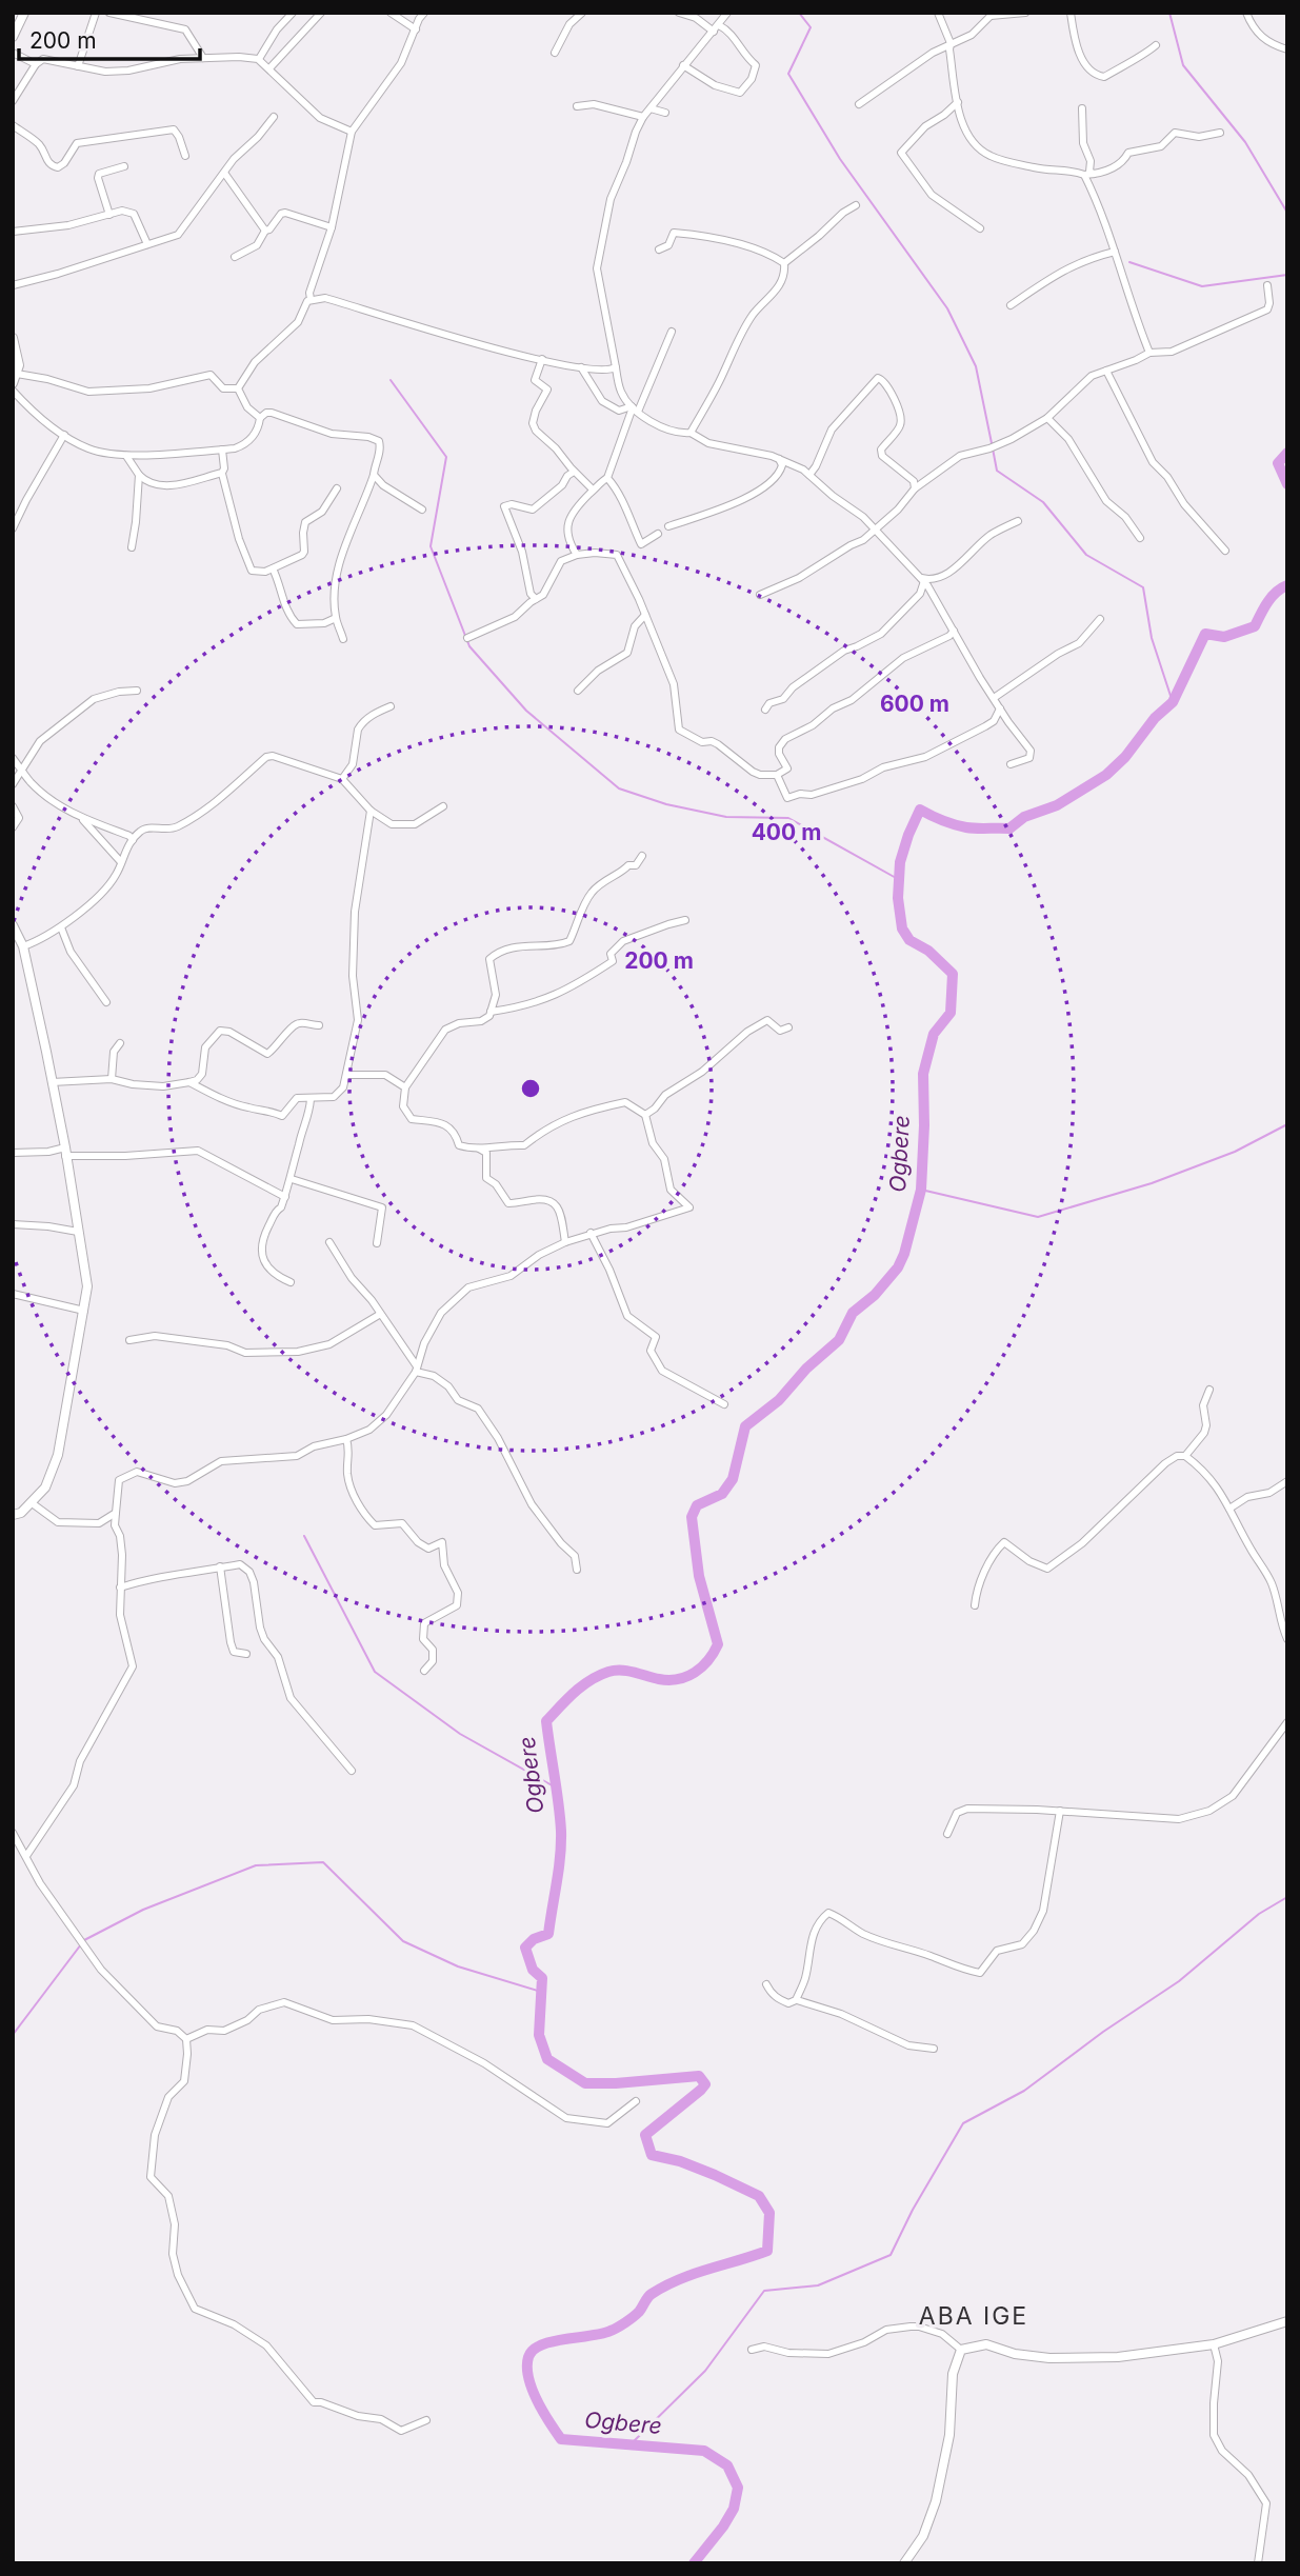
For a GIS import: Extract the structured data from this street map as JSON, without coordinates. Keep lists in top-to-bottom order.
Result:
{
  "districts": ["ABA IGE"],
  "water": ["Ogbere"],
  "scale_bar": "200 m",
  "rings": ["600 m", "400 m", "200 m"]
}
